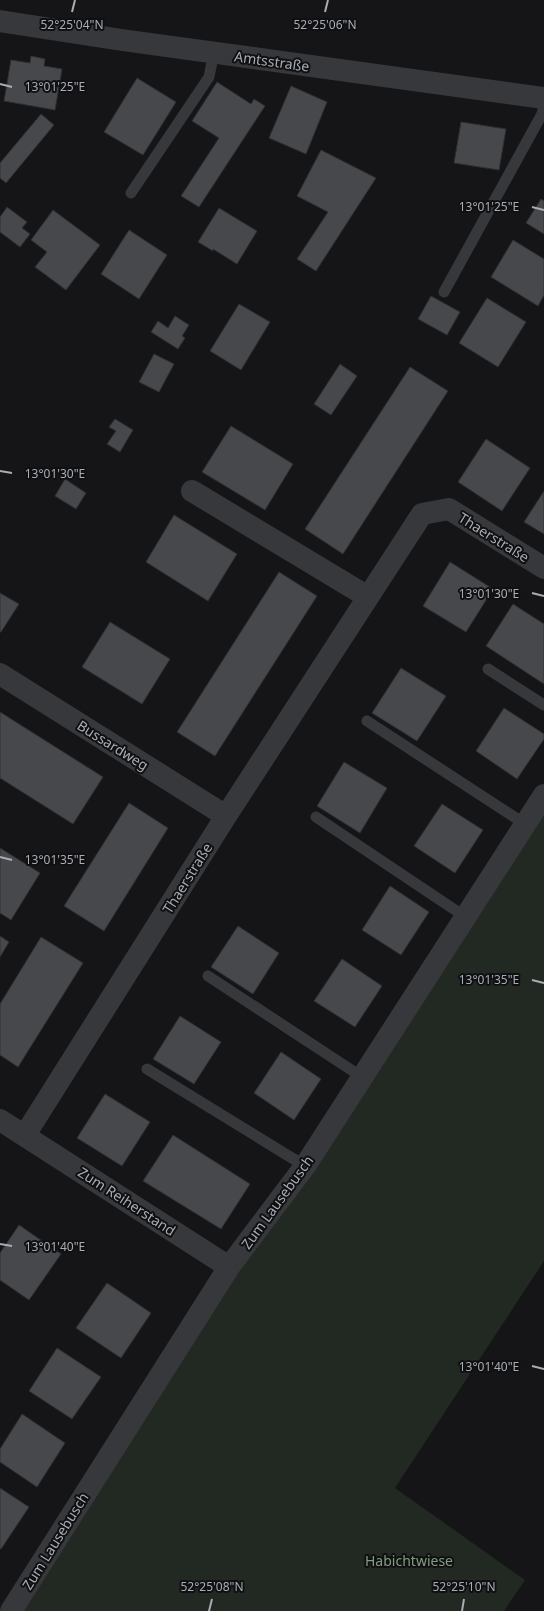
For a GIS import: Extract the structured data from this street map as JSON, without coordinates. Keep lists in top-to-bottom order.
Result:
{
  "streets": {
    "street": [
      "Amtsstraße",
      "Thaerstraße",
      "Bussardweg",
      "Zum Reiherstand",
      "Zum Lausebusch"
    ]
  },
  "crossings": [
    ["Thaerstraße", "Bussardweg"],
    ["Thaerstraße", "Zum Reiherstand"],
    ["Zum Reiherstand", "Zum Lausebusch"]
  ],
  "parks": ["Habichtwiese"],
  "coordinates": [
    "52°25'04\"N",
    "52°25'06\"N",
    "13°01'25\"E",
    "13°01'30\"E",
    "13°01'35\"E",
    "13°01'40\"E",
    "52°25'08\"N",
    "52°25'10\"N"
  ]
}
